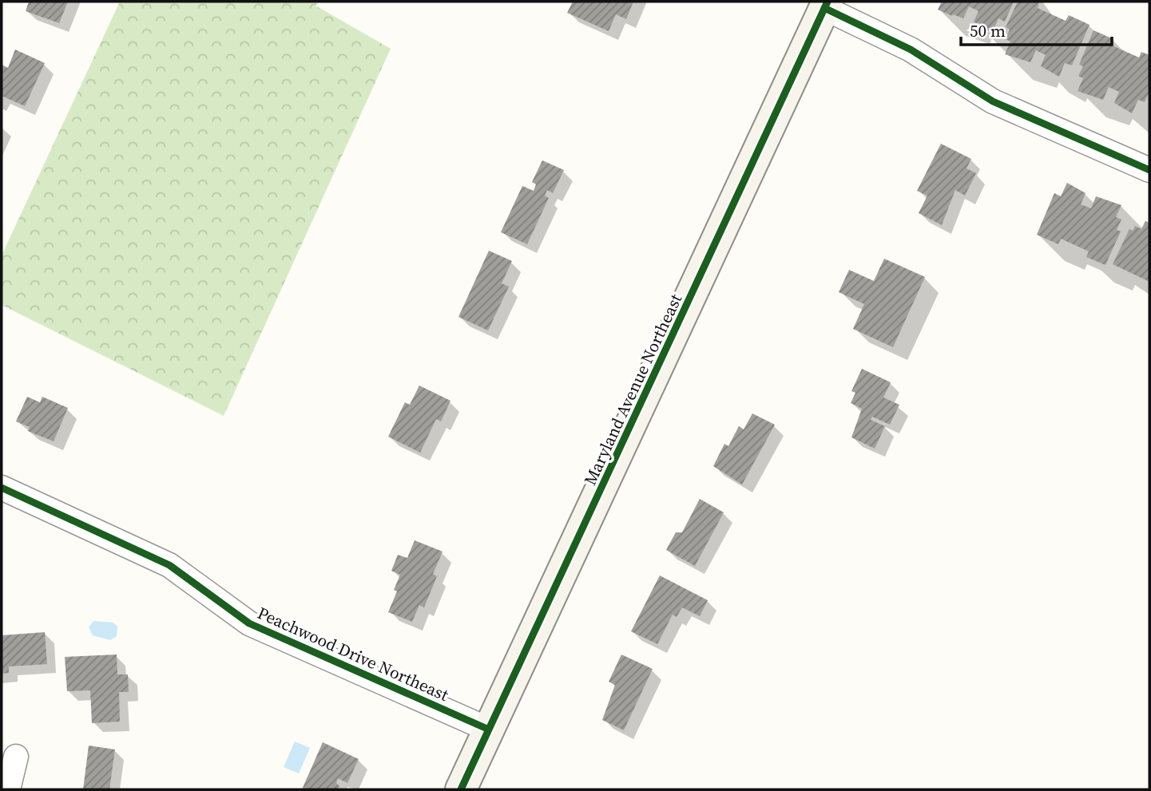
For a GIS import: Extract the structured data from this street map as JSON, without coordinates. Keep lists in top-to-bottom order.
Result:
{
  "streets": {
    "street": ["Maryland Avenue Northeast", "Peachwood Drive Northeast"]
  },
  "crossings": [
    ["Maryland Avenue Northeast", "Peachwood Drive Northeast"]
  ],
  "scale_bar": "50 m"
}
